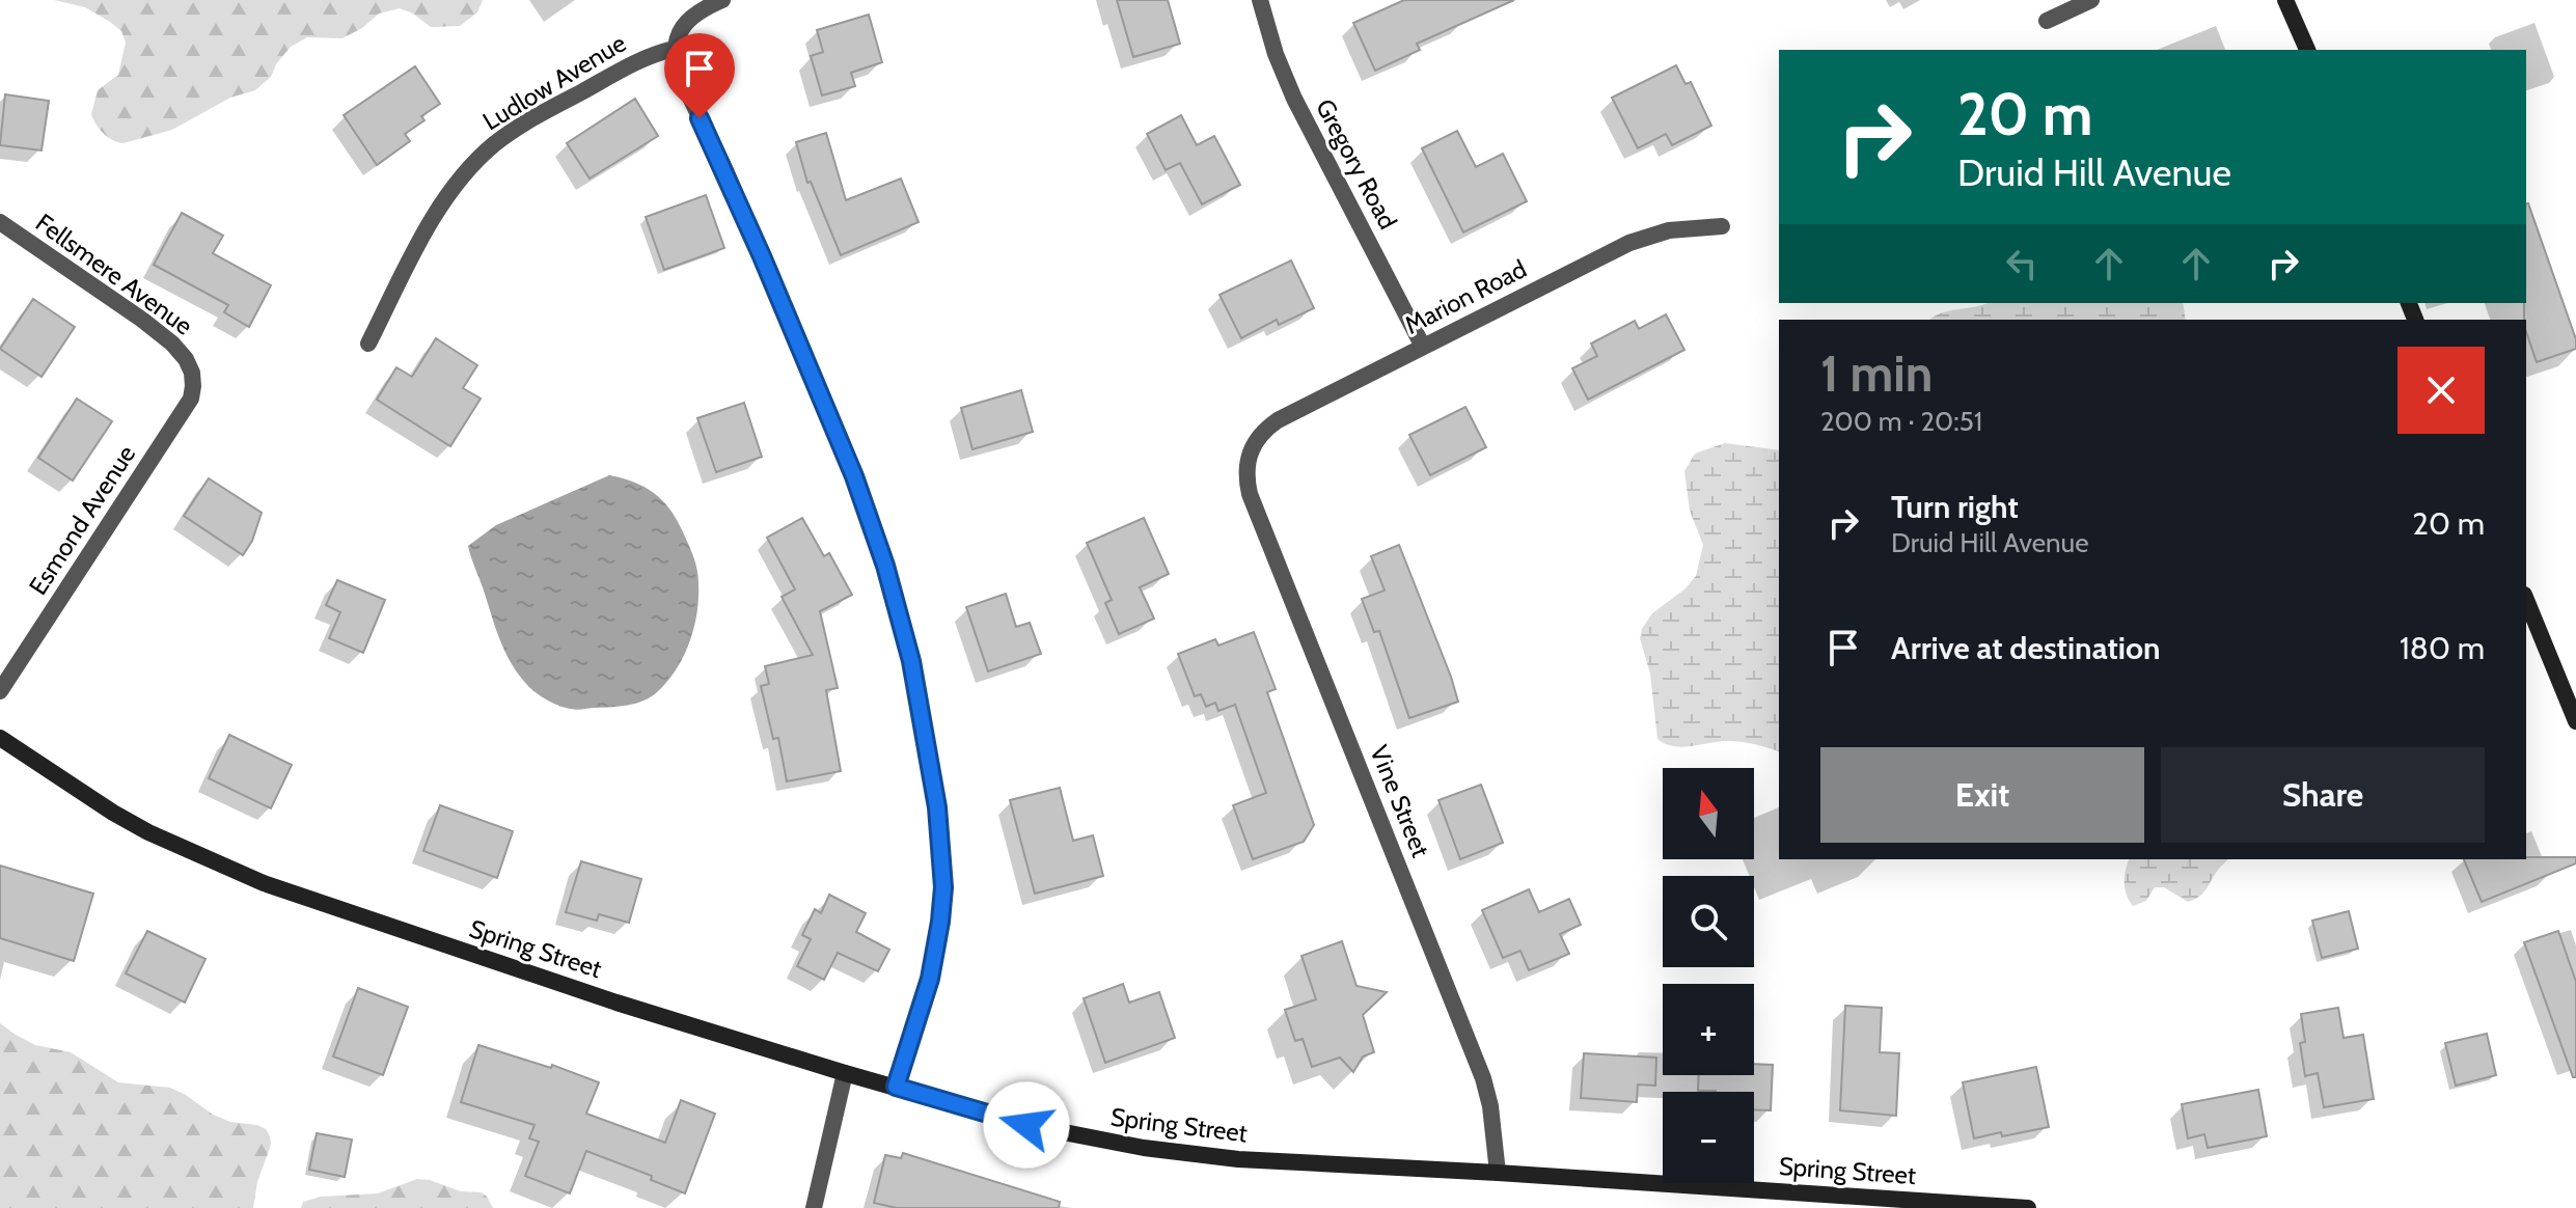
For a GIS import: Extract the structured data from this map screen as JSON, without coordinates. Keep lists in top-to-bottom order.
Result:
{
  "streets": {
    "street": [
      "Ludlow Avenue",
      "Gregory Road",
      "Fellsmere Avenue",
      "Marion Road",
      "Esmond Avenue",
      "Vine Street",
      "Spring Street"
    ]
  },
  "crossings": [
    ["Gregory Road", "Marion Road"],
    ["Fellsmere Avenue", "Esmond Avenue"],
    ["Marion Road", "Vine Street"],
    ["Vine Street", "Spring Street"]
  ],
  "north": "top",
  "page": {
    "turn": ["20 m", "Druid Hill Avenue"],
    "heading": ["1 min", "200 m · 20:51"],
    "list": [
      {
        "name": "Turn right",
        "note": "Druid Hill Avenue",
        "value": "20 m"
      },
      {
        "name": "Arrive at destination",
        "value": "180 m"
      }
    ],
    "buttons": ["Exit", "Share"],
    "map_buttons": ["+", "−"]
  }
}
